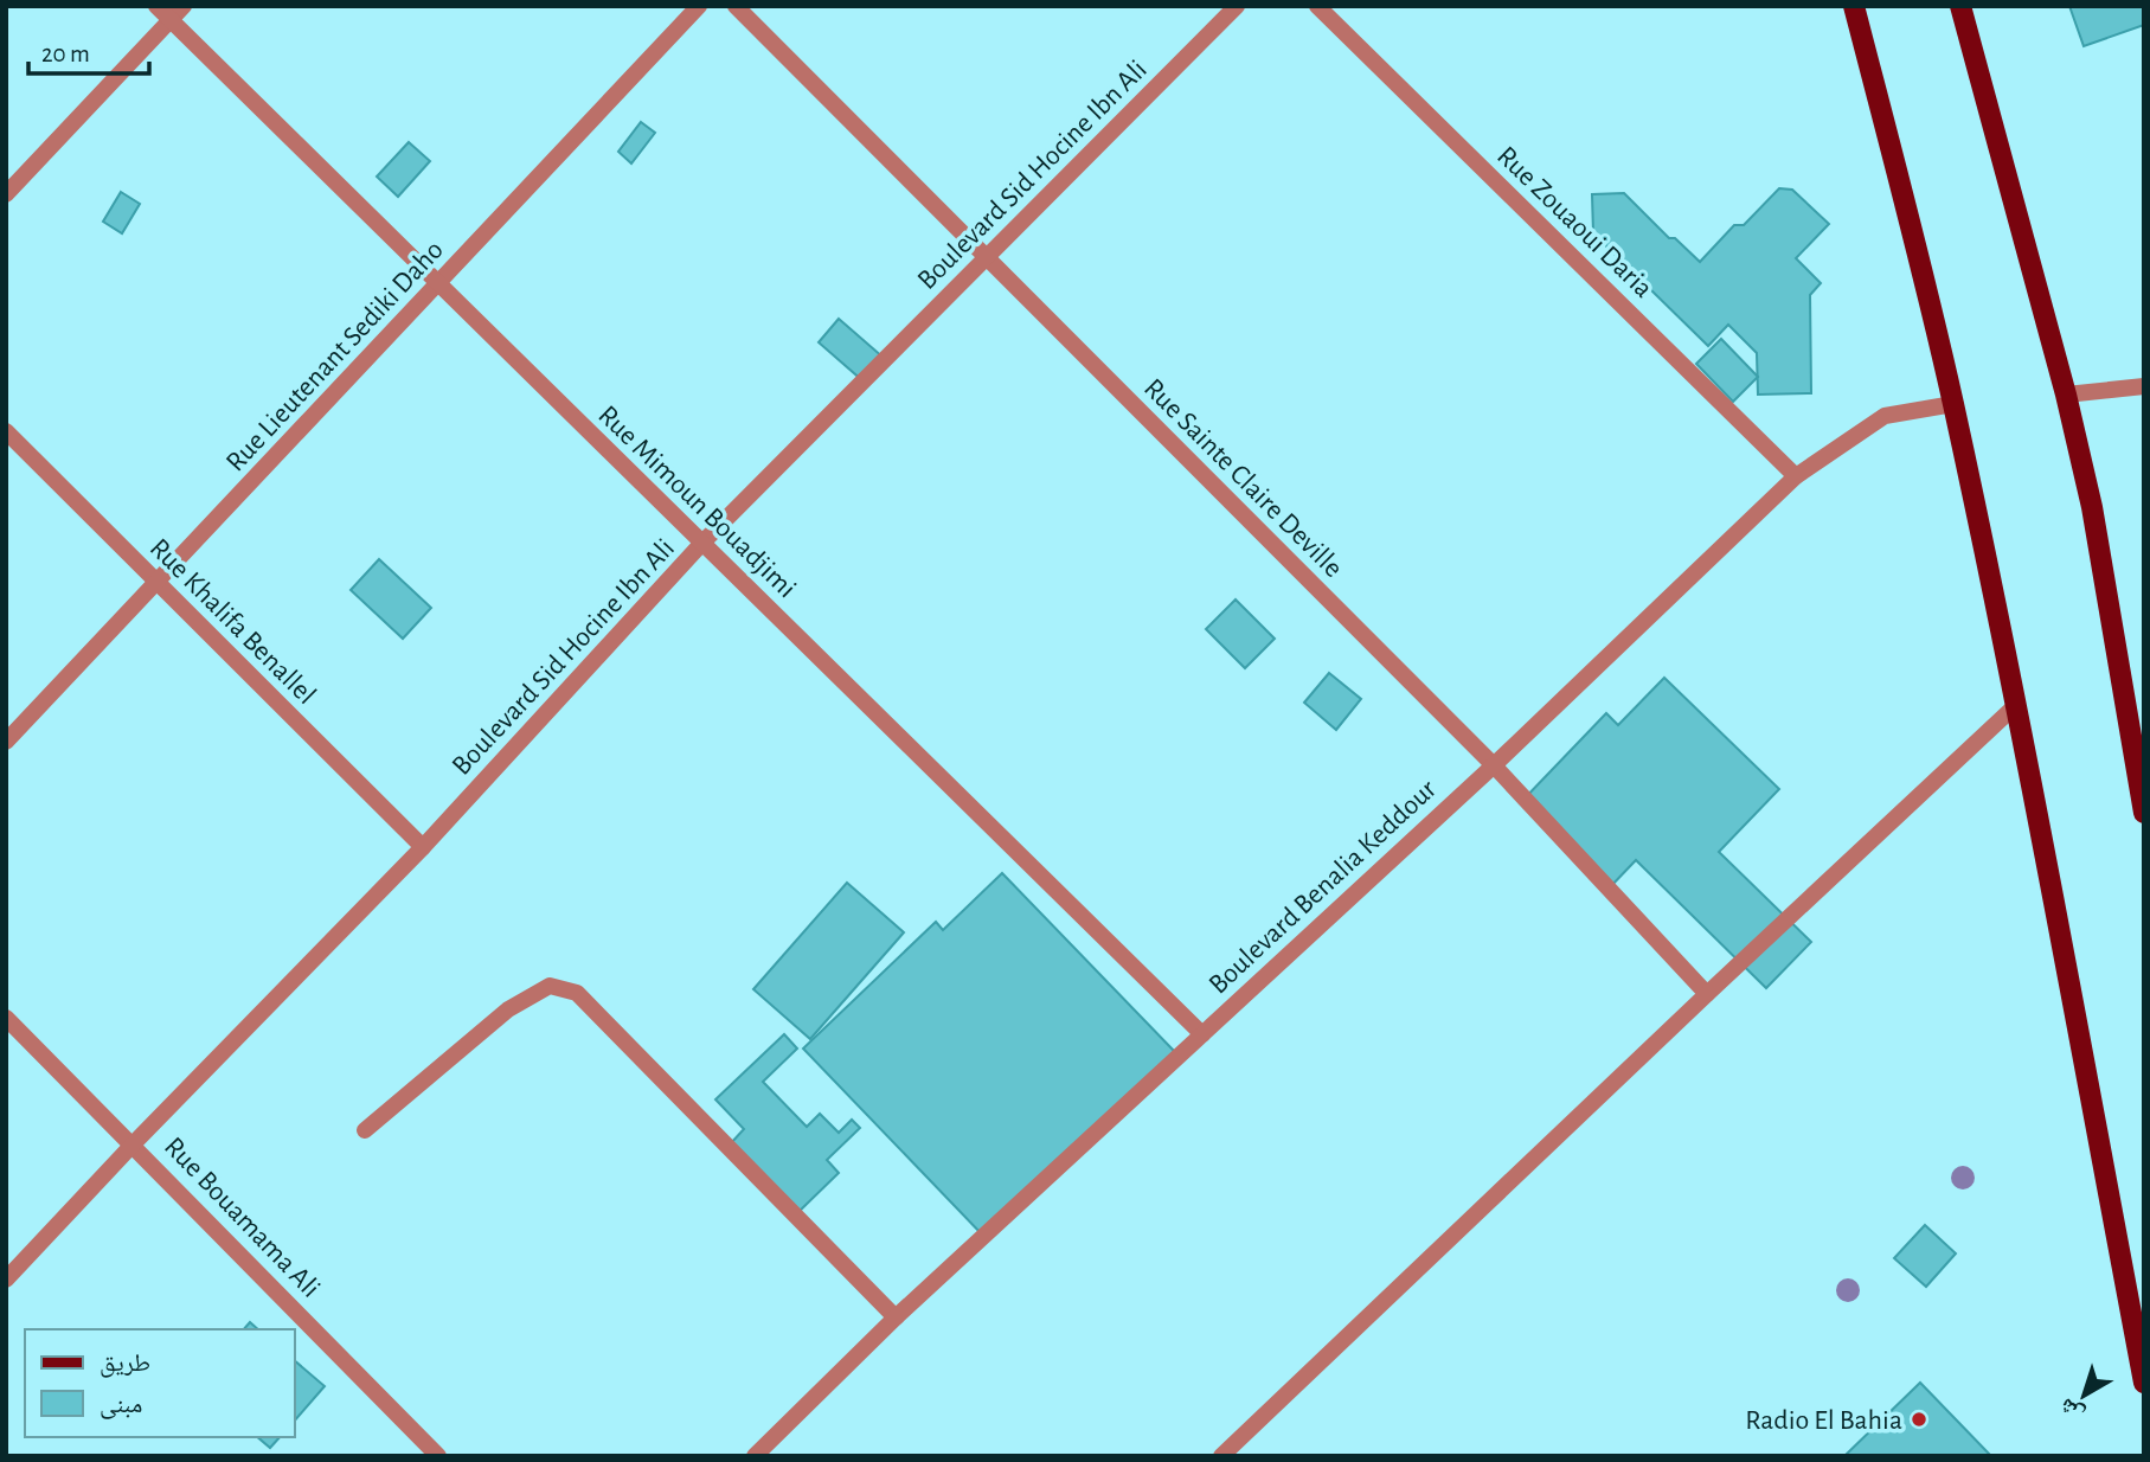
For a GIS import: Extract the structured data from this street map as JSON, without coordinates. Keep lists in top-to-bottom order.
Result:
{
  "streets": {
    "street": [
      "Boulevard Sid Hocine Ibn Ali",
      "Rue Zouaoui Daria",
      "Rue Lieutenant Sediki Daho",
      "Rue Sainte Claire Deville",
      "Rue Mimoun Bouadjimi",
      "Rue Khalifa Benallel",
      "Boulevard Benalia Keddour",
      "Rue Bouamama Ali"
    ]
  },
  "crossings": [
    ["Boulevard Sid Hocine Ibn Ali", "Rue Sainte Claire Deville"],
    ["Boulevard Sid Hocine Ibn Ali", "Rue Mimoun Bouadjimi"],
    ["Boulevard Sid Hocine Ibn Ali", "Rue Khalifa Benallel"],
    ["Boulevard Sid Hocine Ibn Ali", "Rue Bouamama Ali"],
    ["Rue Zouaoui Daria", "Boulevard Benalia Keddour"],
    ["Rue Lieutenant Sediki Daho", "Rue Mimoun Bouadjimi"],
    ["Rue Lieutenant Sediki Daho", "Rue Khalifa Benallel"],
    ["Rue Sainte Claire Deville", "Boulevard Benalia Keddour"],
    ["Rue Mimoun Bouadjimi", "Boulevard Benalia Keddour"]
  ],
  "places": ["Radio El Bahia"],
  "legend": ["طريق", "مبنى"],
  "scale_bar": "20 m",
  "north": "bottom left"
}
